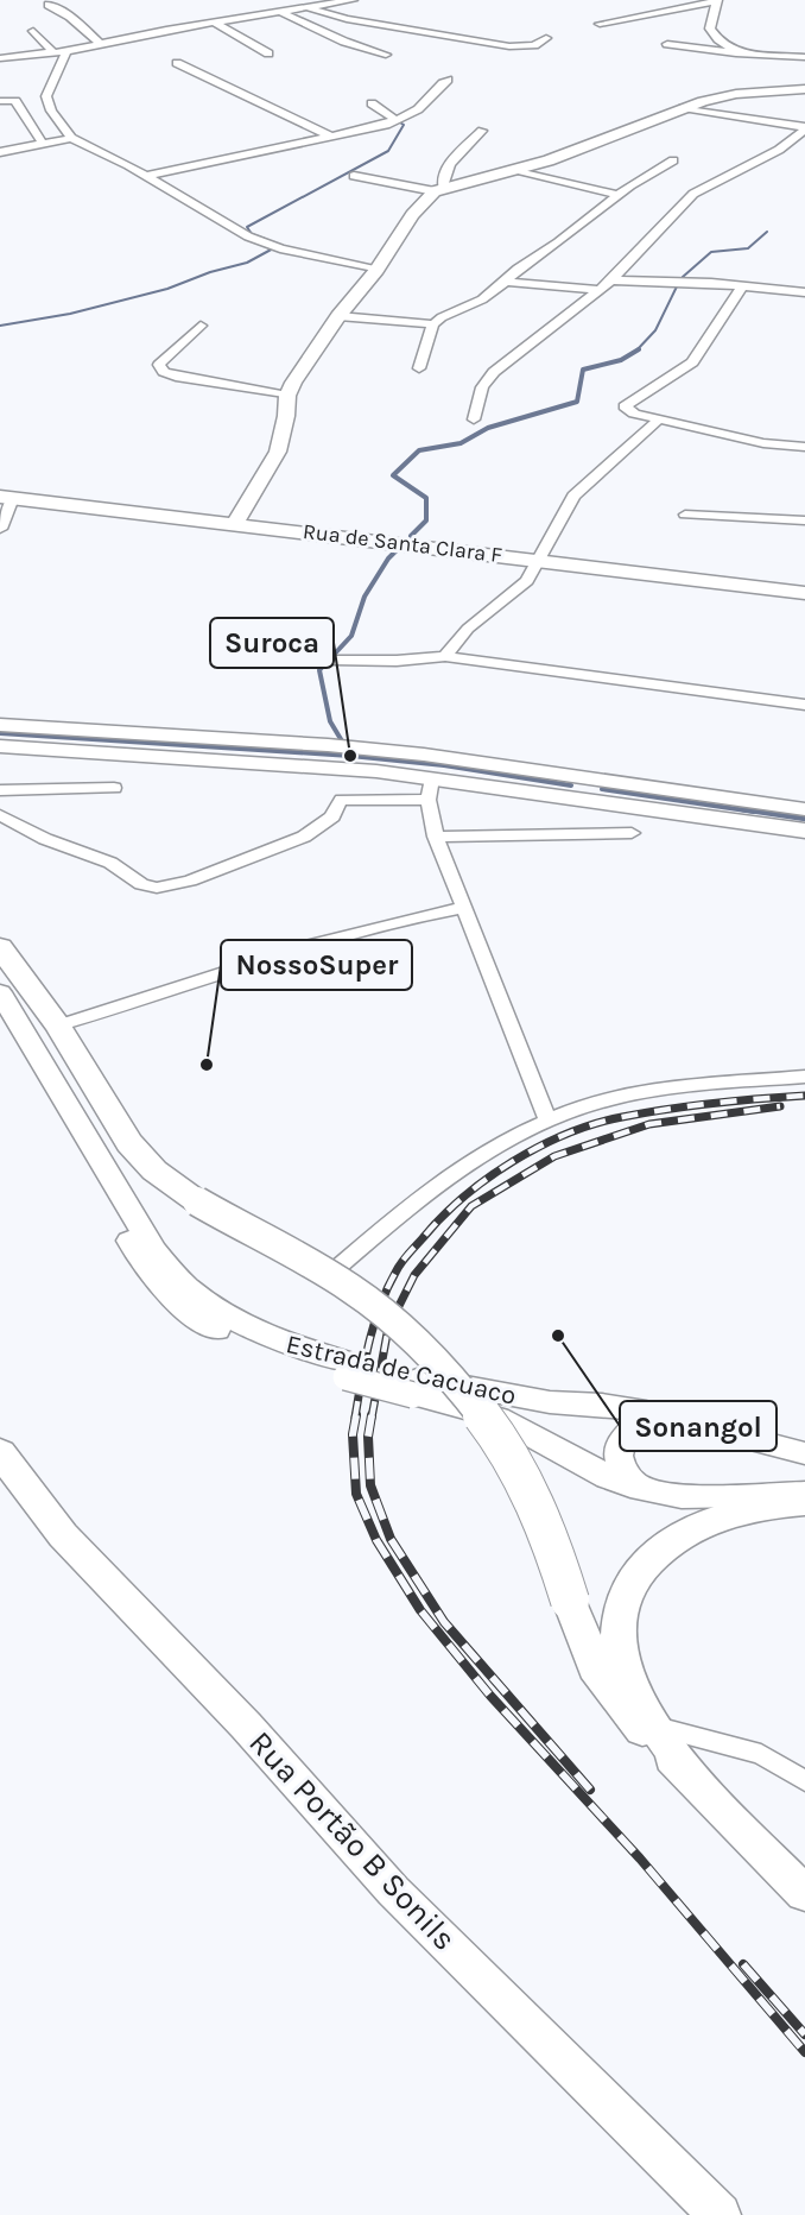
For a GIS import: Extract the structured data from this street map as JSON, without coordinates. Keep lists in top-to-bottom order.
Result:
{
  "streets": {
    "main road": ["Rua de Santa Clara F", "Estrada de Cacuaco", "Rua Portão B Sonils"]
  },
  "places": ["Suroca", "NossoSuper", "Sonangol"]
}
